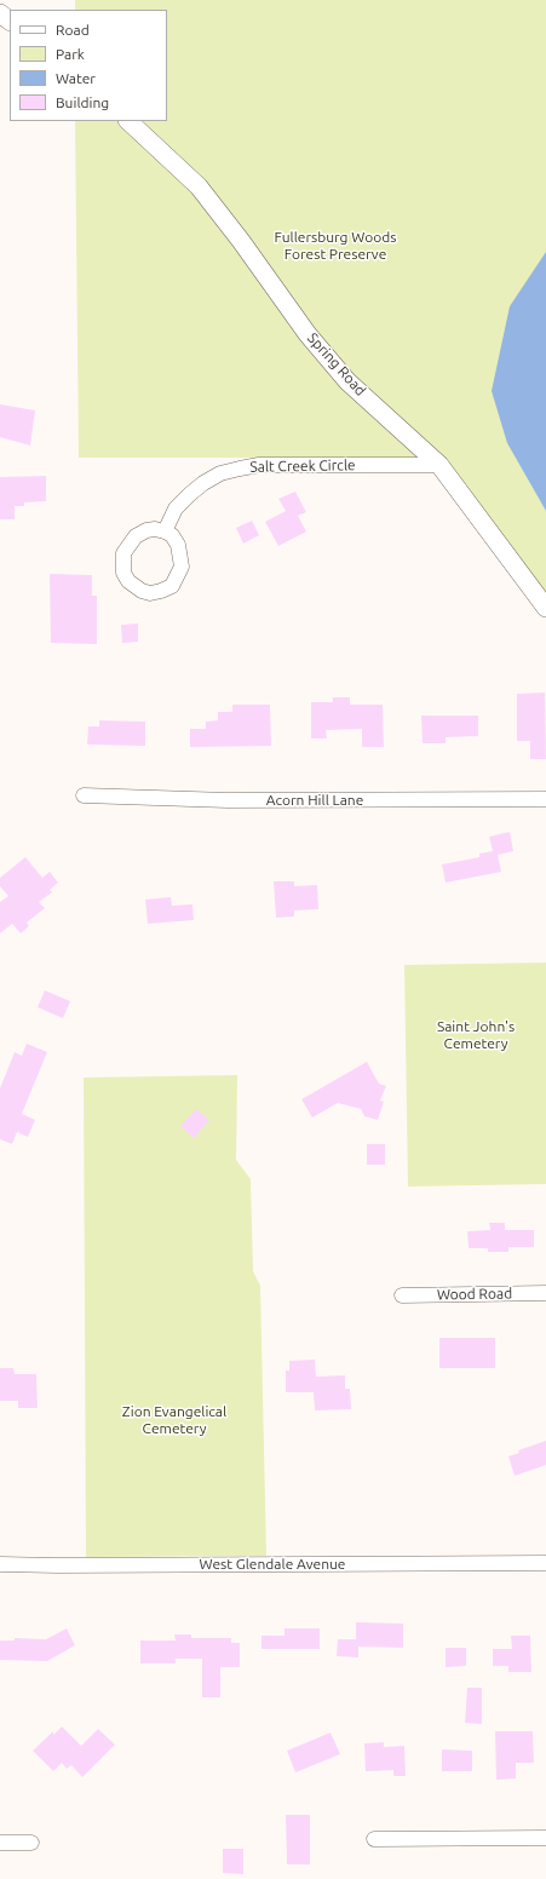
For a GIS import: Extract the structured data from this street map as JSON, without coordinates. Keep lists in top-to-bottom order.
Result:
{
  "streets": {
    "street": [
      "Spring Road",
      "Salt Creek Circle",
      "Acorn Hill Lane",
      "Wood Road",
      "West Glendale Avenue"
    ]
  },
  "crossings": [
    ["Spring Road", "Salt Creek Circle"]
  ],
  "parks": ["Fullersburg Woods Forest Preserve", "Saint John's Cemetery", "Zion Evangelical Cemetery"],
  "legend": [
    "Road",
    "Park",
    "Water",
    "Building"
  ]
}
